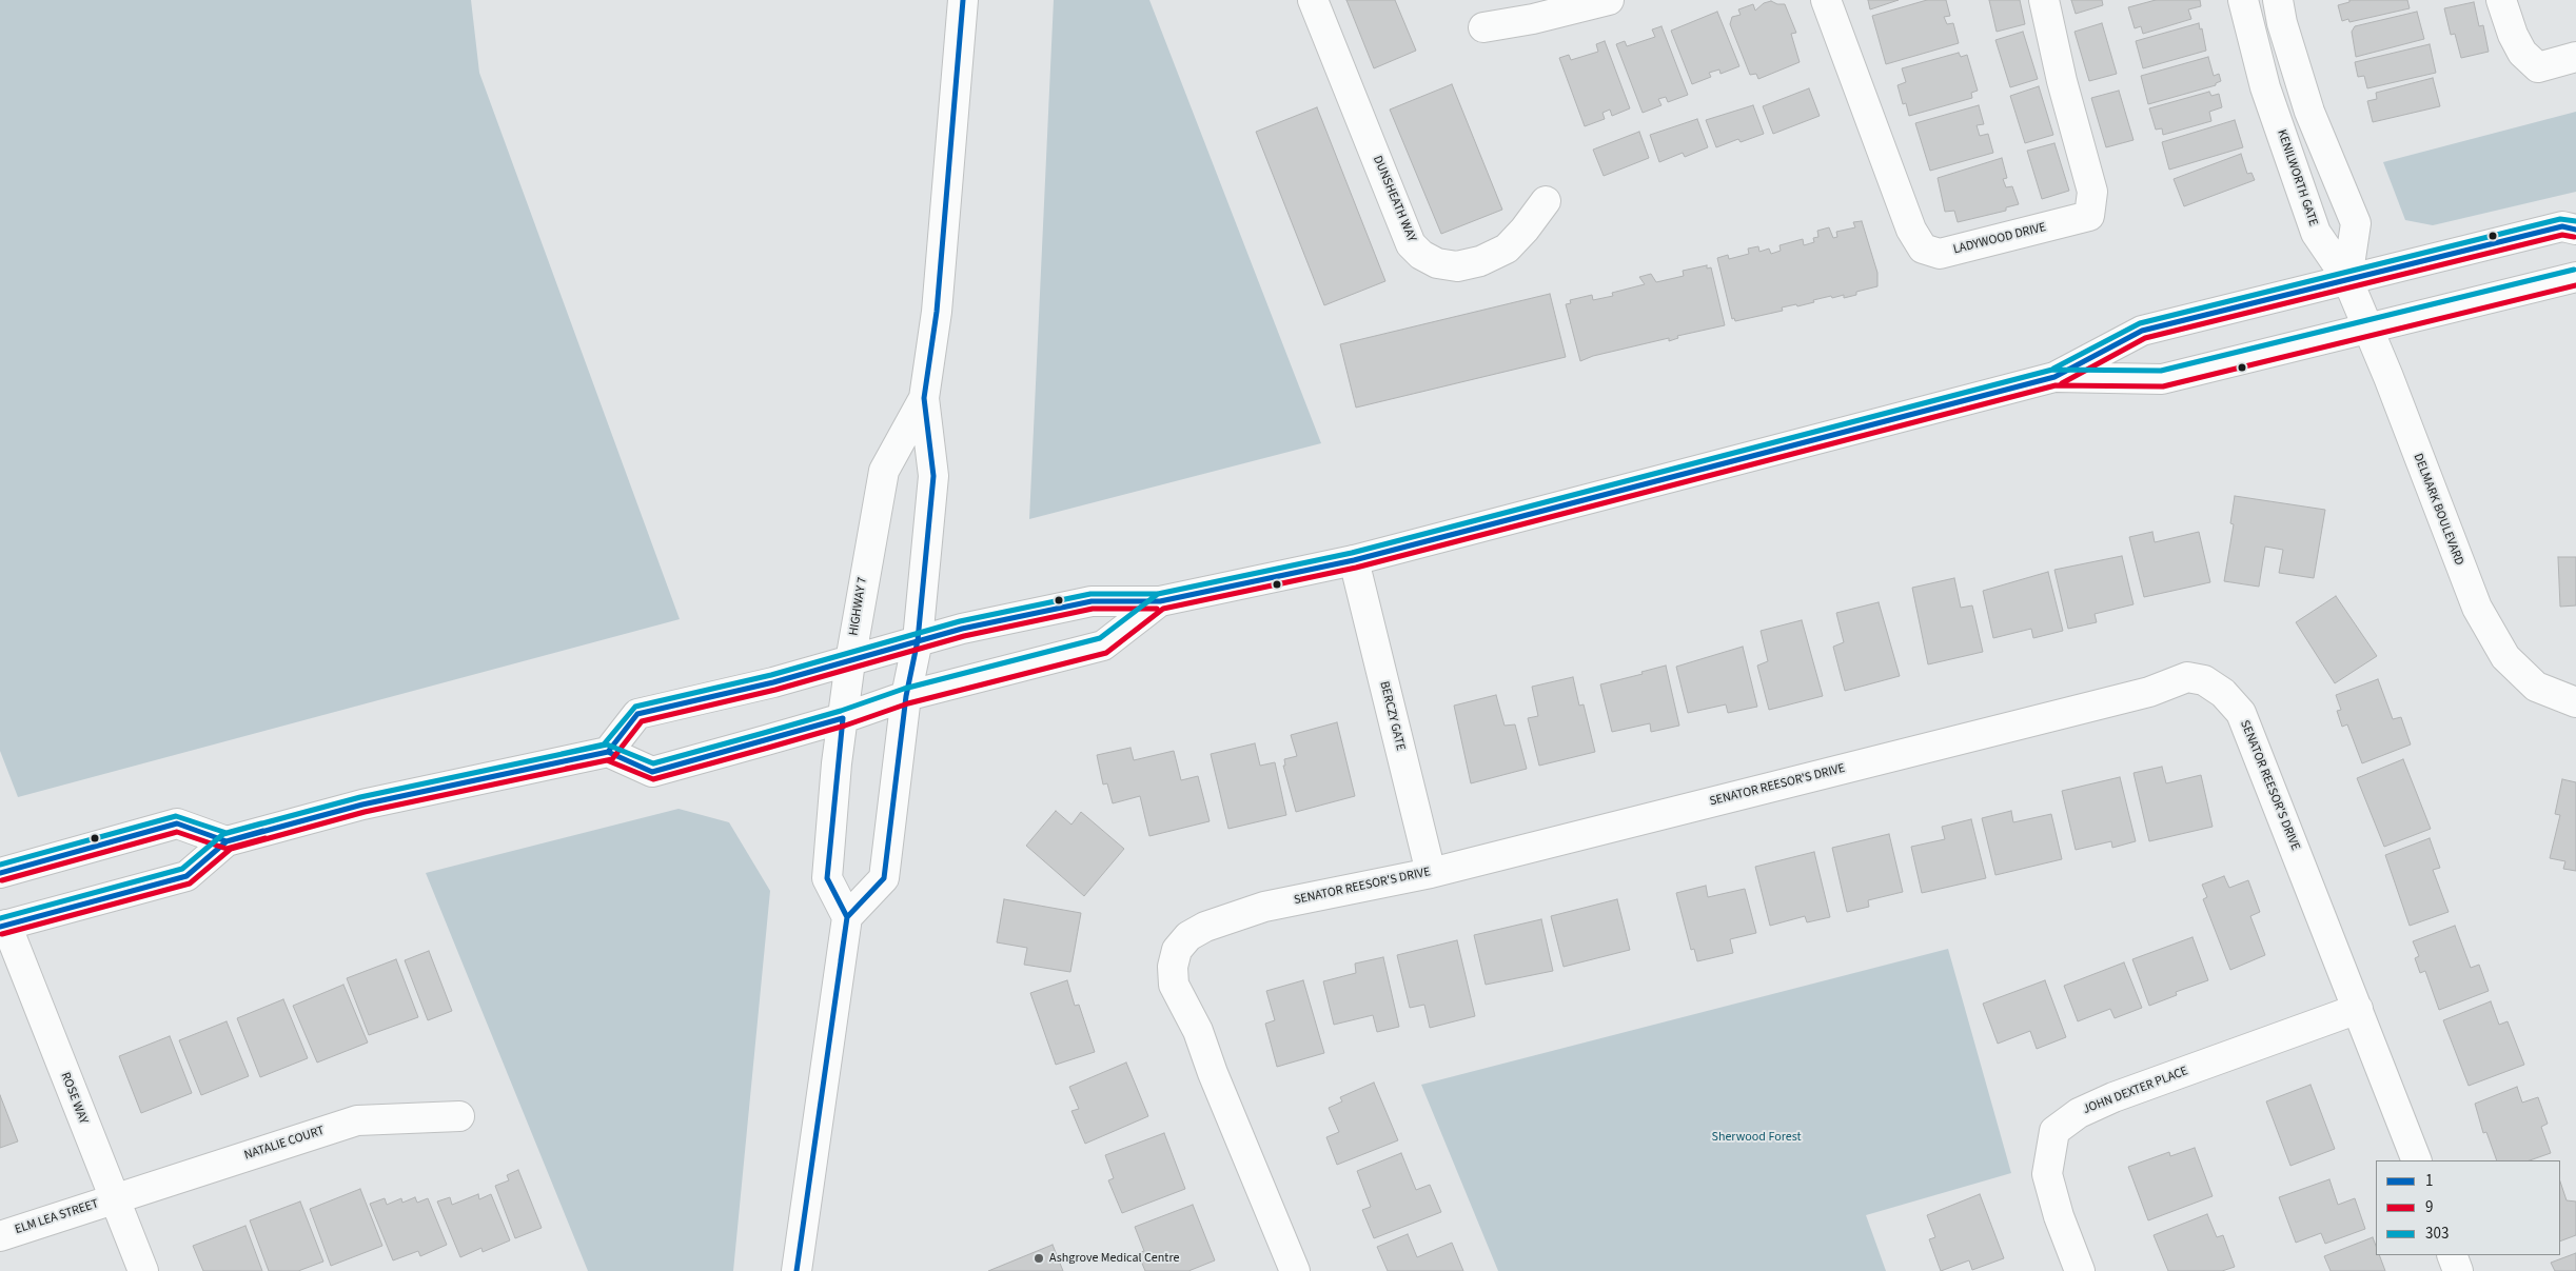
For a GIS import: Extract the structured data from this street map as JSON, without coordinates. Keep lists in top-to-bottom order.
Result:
{
  "streets": {
    "street": [
      "KENILWORTH GATE",
      "DUNSHEATH WAY",
      "LADYWOOD DRIVE",
      "DELMARK BOULEVARD",
      "HIGHWAY 7",
      "BERCZY GATE",
      "SENATOR REESOR'S DRIVE",
      "JOHN DEXTER PLACE",
      "ROSE WAY",
      "NATALIE COURT",
      "ELM LEA STREET"
    ]
  },
  "crossings": [
    ["KENILWORTH GATE", "DELMARK BOULEVARD"],
    ["BERCZY GATE", "SENATOR REESOR'S DRIVE"],
    ["SENATOR REESOR'S DRIVE", "JOHN DEXTER PLACE"],
    ["ROSE WAY", "NATALIE COURT"],
    ["ROSE WAY", "ELM LEA STREET"],
    ["NATALIE COURT", "ELM LEA STREET"]
  ],
  "parks": ["Sherwood Forest"],
  "places": ["Ashgrove Medical Centre"],
  "lines": ["transit line 1", "transit line 303", "transit line 9"],
  "legend": ["1", "9", "303"]
}
